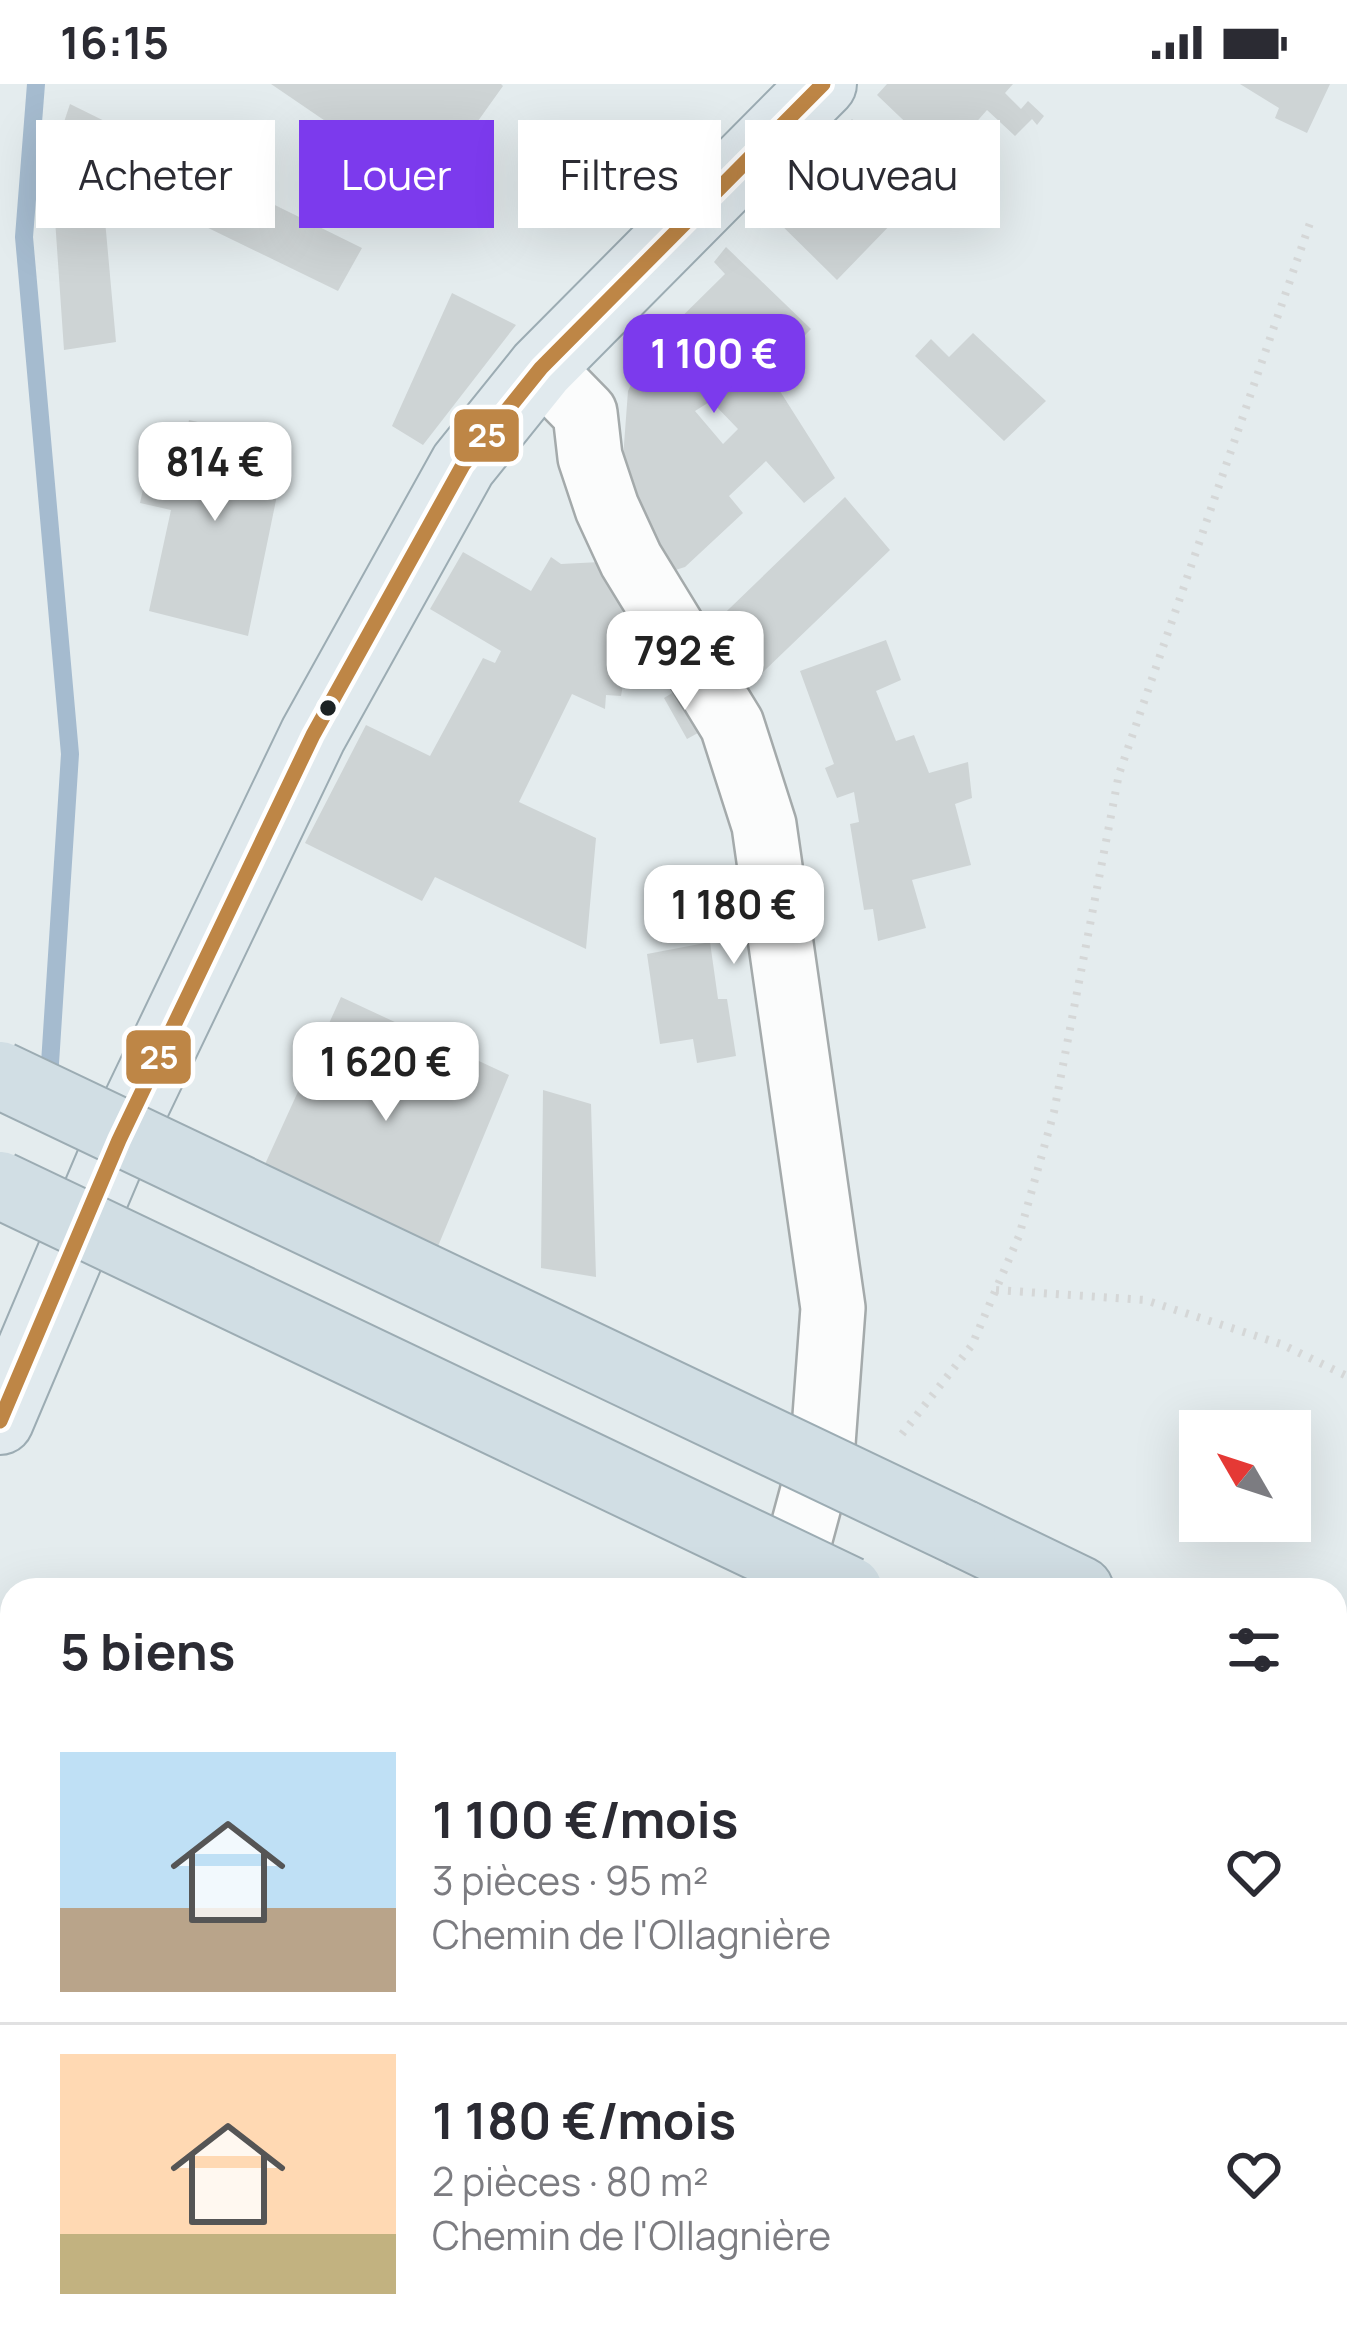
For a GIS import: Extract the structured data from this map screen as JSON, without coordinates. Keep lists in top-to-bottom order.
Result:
{
  "lines": ["transit line 25"],
  "north": "top left",
  "page": {
    "status": "16:15",
    "chip": [
      "Acheter",
      "Louer",
      "Filtres",
      "Nouveau"
    ],
    "price": [
      "1 100 €",
      "814 €",
      "792 €",
      "1 180 €",
      "1 620 €"
    ],
    "heading": "5 biens",
    "list": [
      {
        "name": "1 100 €/mois",
        "note": "3 pièces · 95 m² · Chemin de l'Ollagnière"
      },
      {
        "name": "1 180 €/mois",
        "note": "2 pièces · 80 m² · Chemin de l'Ollagnière"
      }
    ]
  }
}
